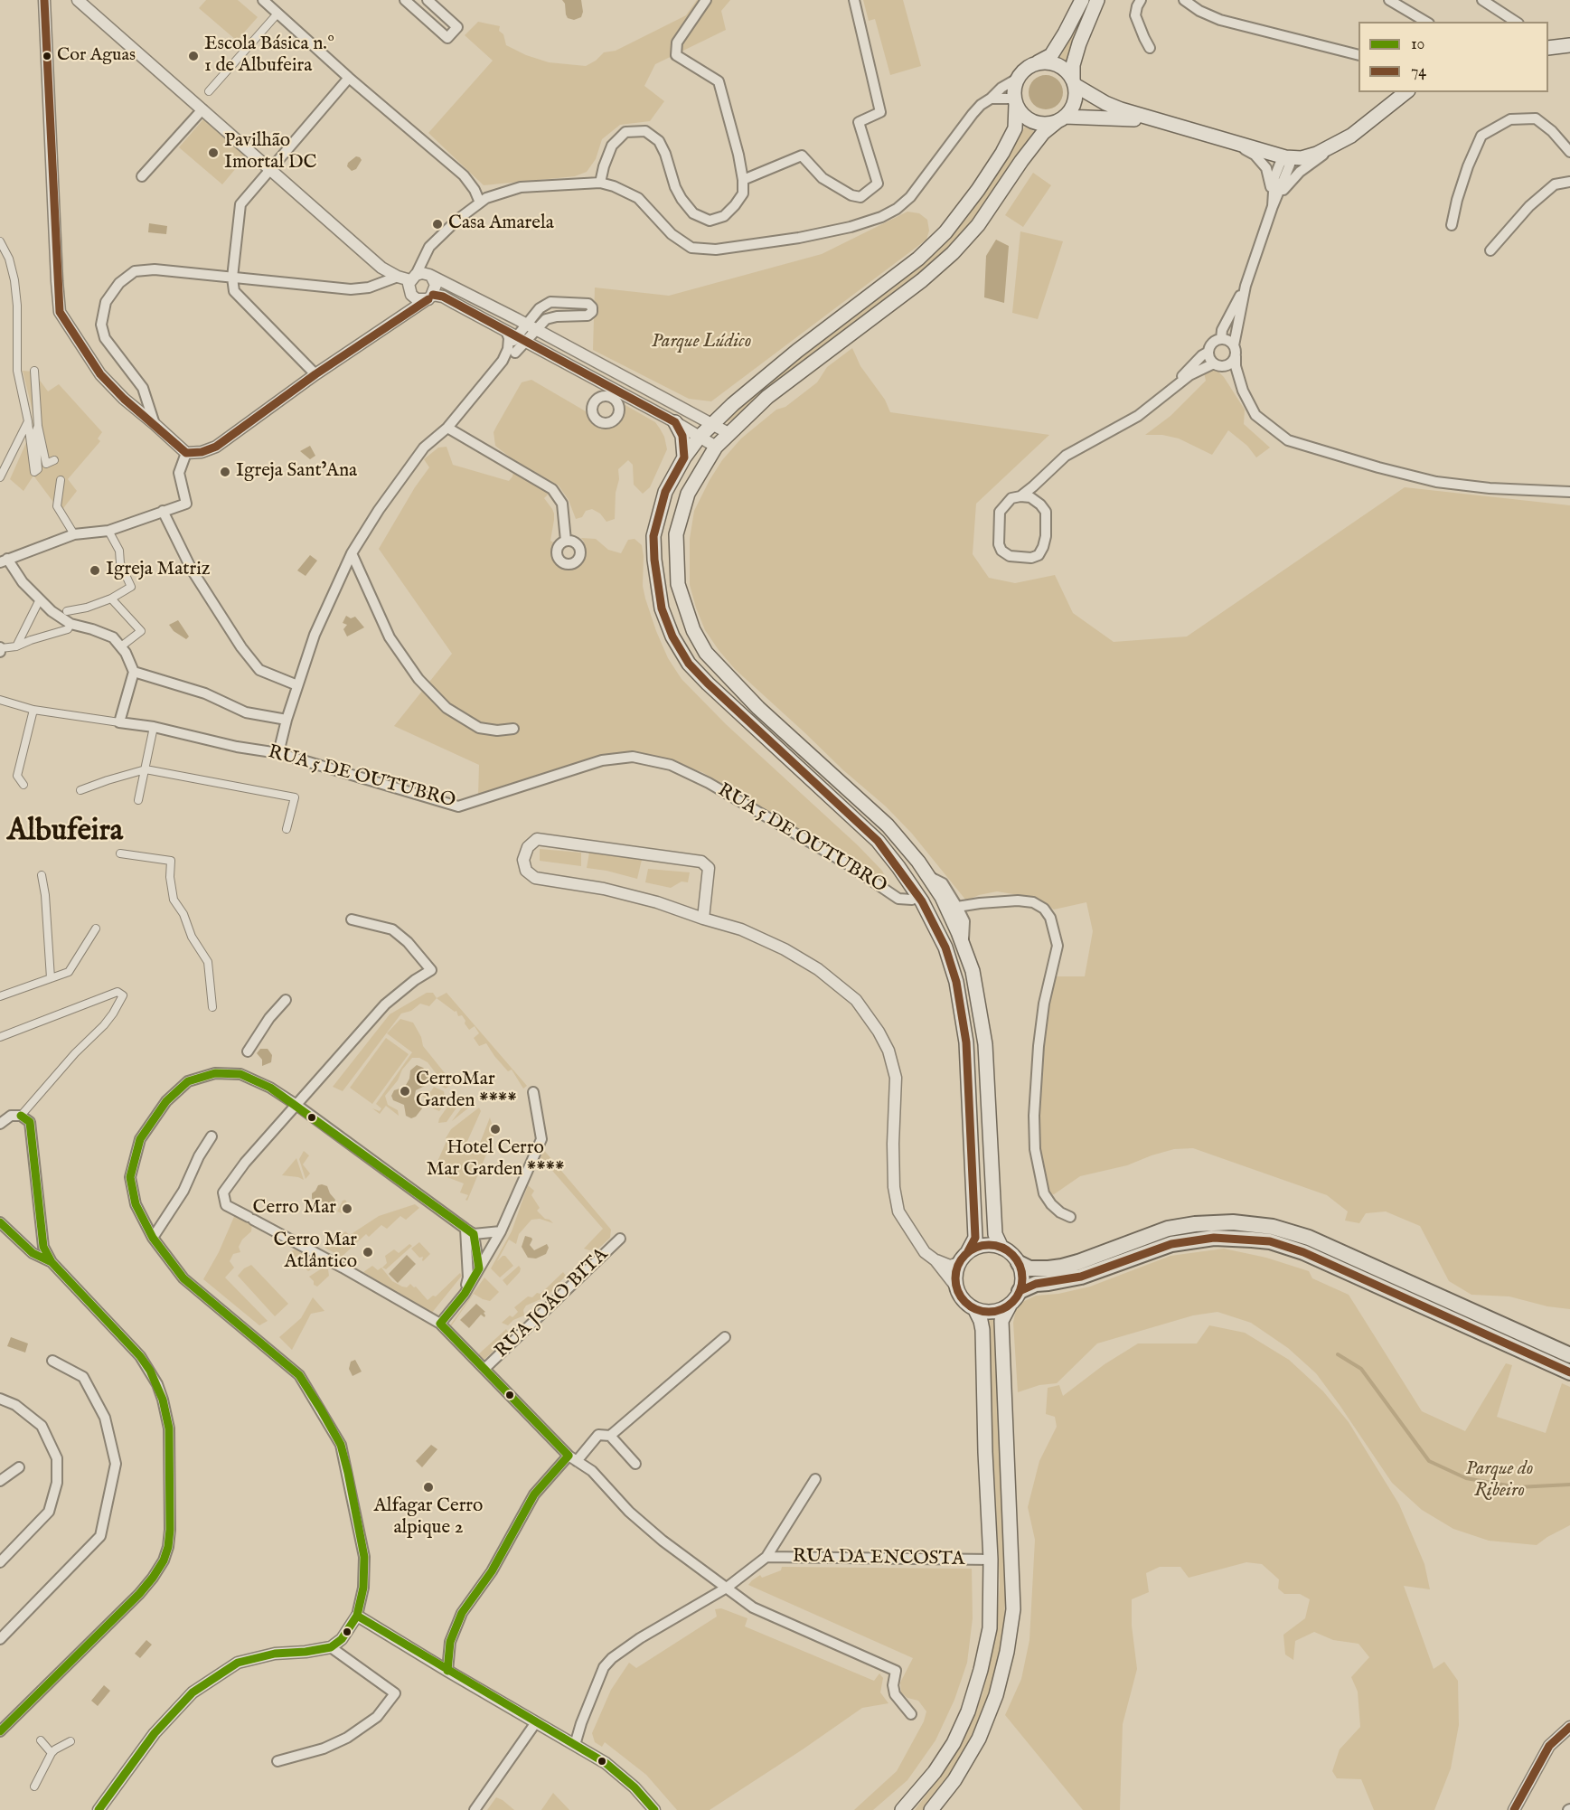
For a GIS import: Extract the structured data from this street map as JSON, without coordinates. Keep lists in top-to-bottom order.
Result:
{
  "streets": {
    "street": ["RUA 5 DE OUTUBRO", "RUA JOÃO BITA", "RUA DA ENCOSTA"]
  },
  "districts": ["Albufeira"],
  "parks": ["Parque Lúdico", "Parque do Ribeiro"],
  "places": [
    "Cor Aguas",
    "Escola Básica n.º 1 de Albufeira",
    "Pavilhão Imortal DC",
    "Casa Amarela",
    "Igreja Sant’Ana",
    "Igreja Matriz",
    "CerroMar Garden ****",
    "Hotel Cerro Mar Garden ****",
    "Cerro Mar",
    "Cerro Mar Atlântico",
    "Alfagar Cerro alpique 2"
  ],
  "lines": ["transit line 74", "transit line 10"],
  "legend": ["10", "74"]
}
